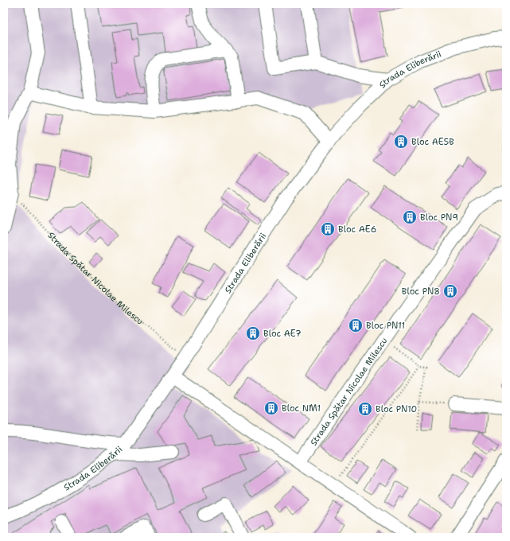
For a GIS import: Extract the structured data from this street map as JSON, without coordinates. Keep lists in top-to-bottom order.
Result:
{
  "streets": {
    "street": ["Strada Eliberării", "Strada Spătar Nicolae Milescu"]
  },
  "crossings": [
    ["Strada Eliberării", "Strada Spătar Nicolae Milescu"]
  ],
  "places": {
    "building": [
      "Bloc AE5B",
      "Bloc PN9",
      "Bloc AE6",
      "Bloc PN8",
      "Bloc PN11",
      "Bloc AE7",
      "Bloc NM1",
      "Bloc PN10"
    ]
  }
}
